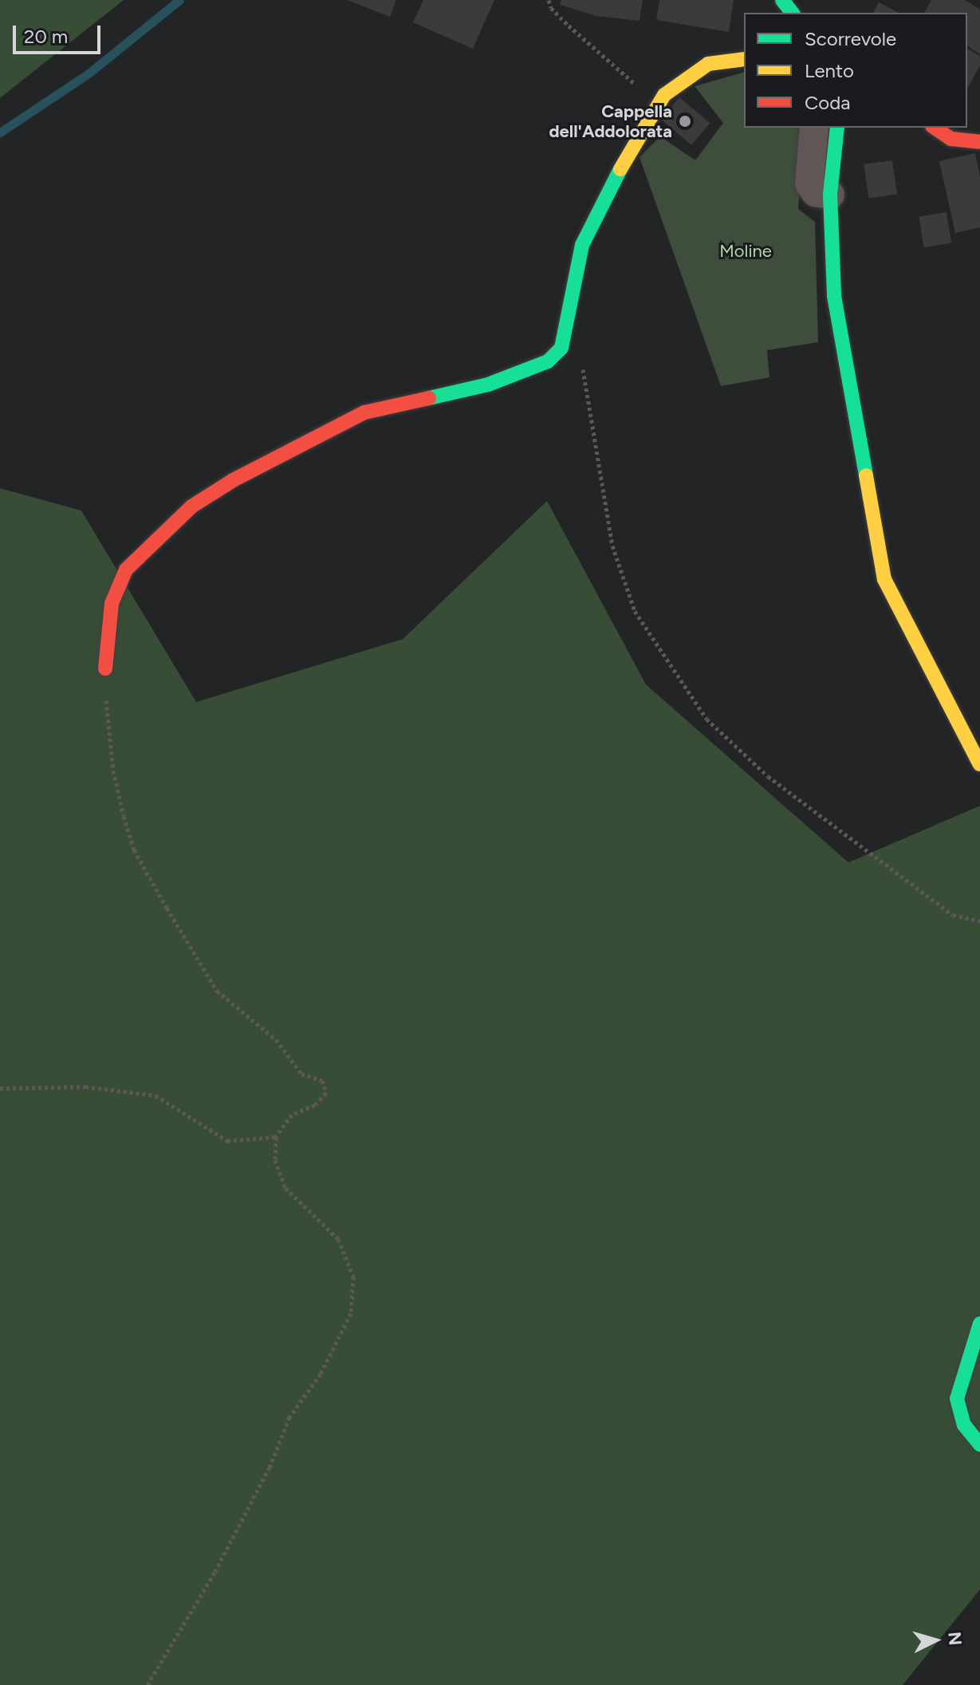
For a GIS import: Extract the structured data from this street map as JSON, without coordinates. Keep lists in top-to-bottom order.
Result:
{
  "parks": ["Moline"],
  "places": ["Cappella dell'Addolorata"],
  "legend": ["Scorrevole", "Lento", "Coda"],
  "scale_bar": "20 m",
  "north": "right"
}
